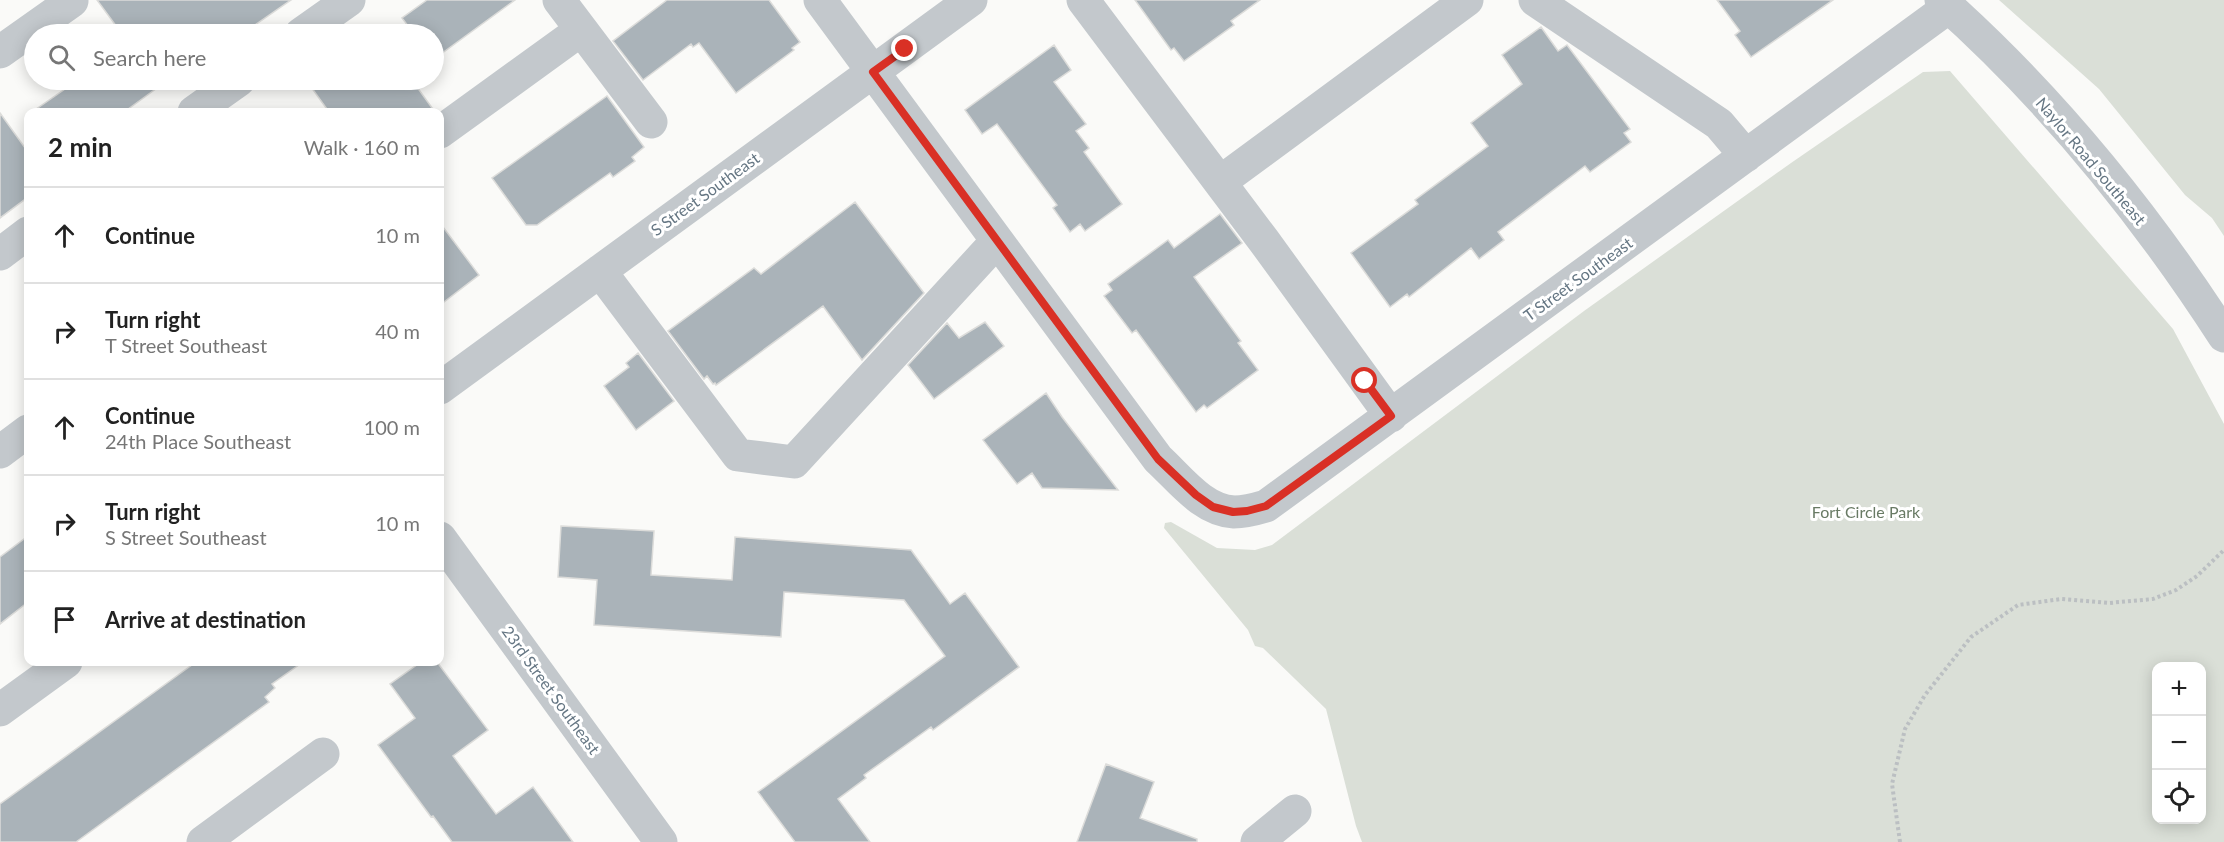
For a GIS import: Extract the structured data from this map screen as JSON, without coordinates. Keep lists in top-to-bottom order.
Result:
{
  "streets": {
    "street": [
      "Naylor Road Southeast",
      "S Street Southeast",
      "T Street Southeast",
      "23rd Street Southeast"
    ]
  },
  "crossings": [
    ["Naylor Road Southeast", "T Street Southeast"],
    ["S Street Southeast", "T Street Southeast"]
  ],
  "parks": ["Fort Circle Park"],
  "page": {
    "search": "Search here",
    "heading": ["2 min", "Walk · 160 m"],
    "list": [
      ["Continue", "10 m"],
      ["Turn right", "T Street Southeast", "40 m"],
      ["Continue", "24th Place Southeast", "100 m"],
      ["Turn right", "S Street Southeast", "10 m"],
      "Arrive at destination"
    ],
    "map_buttons": ["+", "−"]
  }
}
